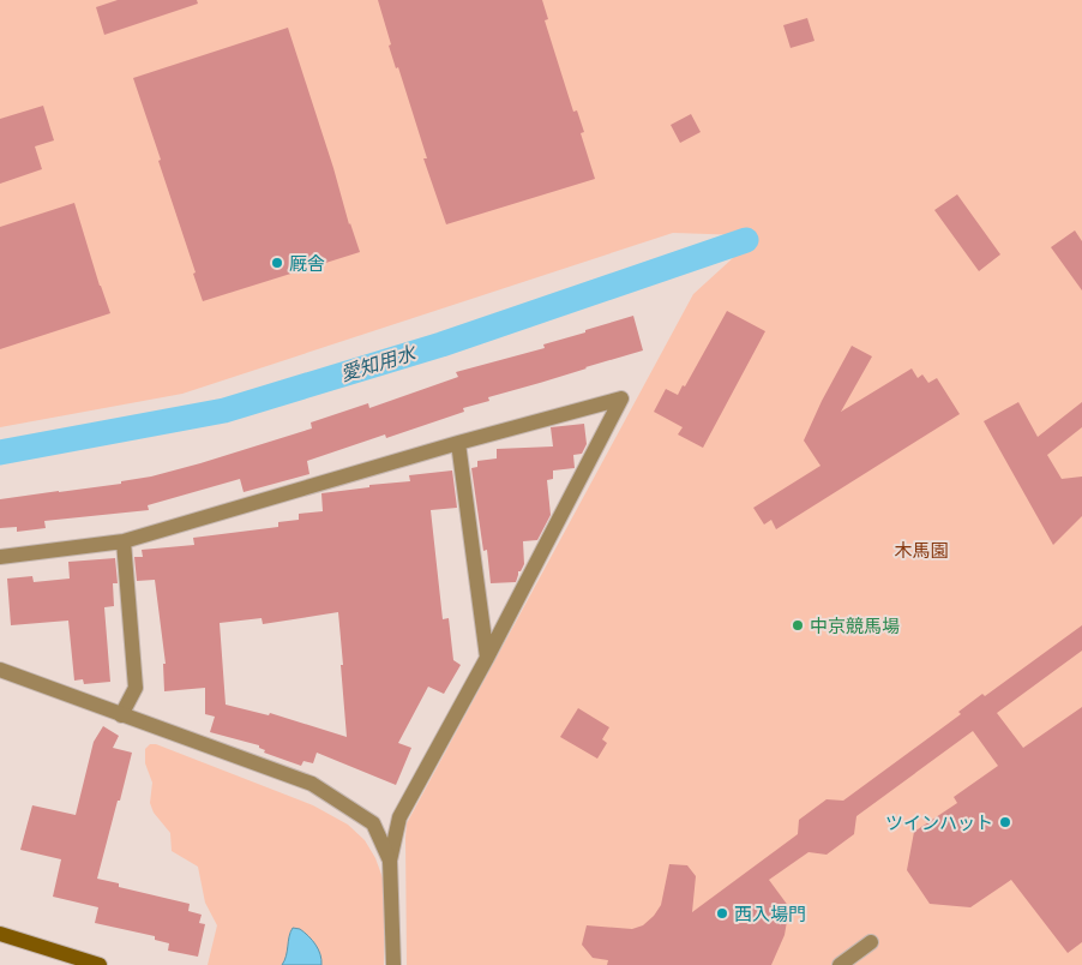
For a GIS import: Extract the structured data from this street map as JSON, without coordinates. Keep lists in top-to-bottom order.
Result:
{
  "water": ["愛知用水"],
  "parks": ["木馬園"],
  "places": [
    "厩舎",
    "中京競馬場",
    "ツインハット",
    "西入場門"
  ]
}
